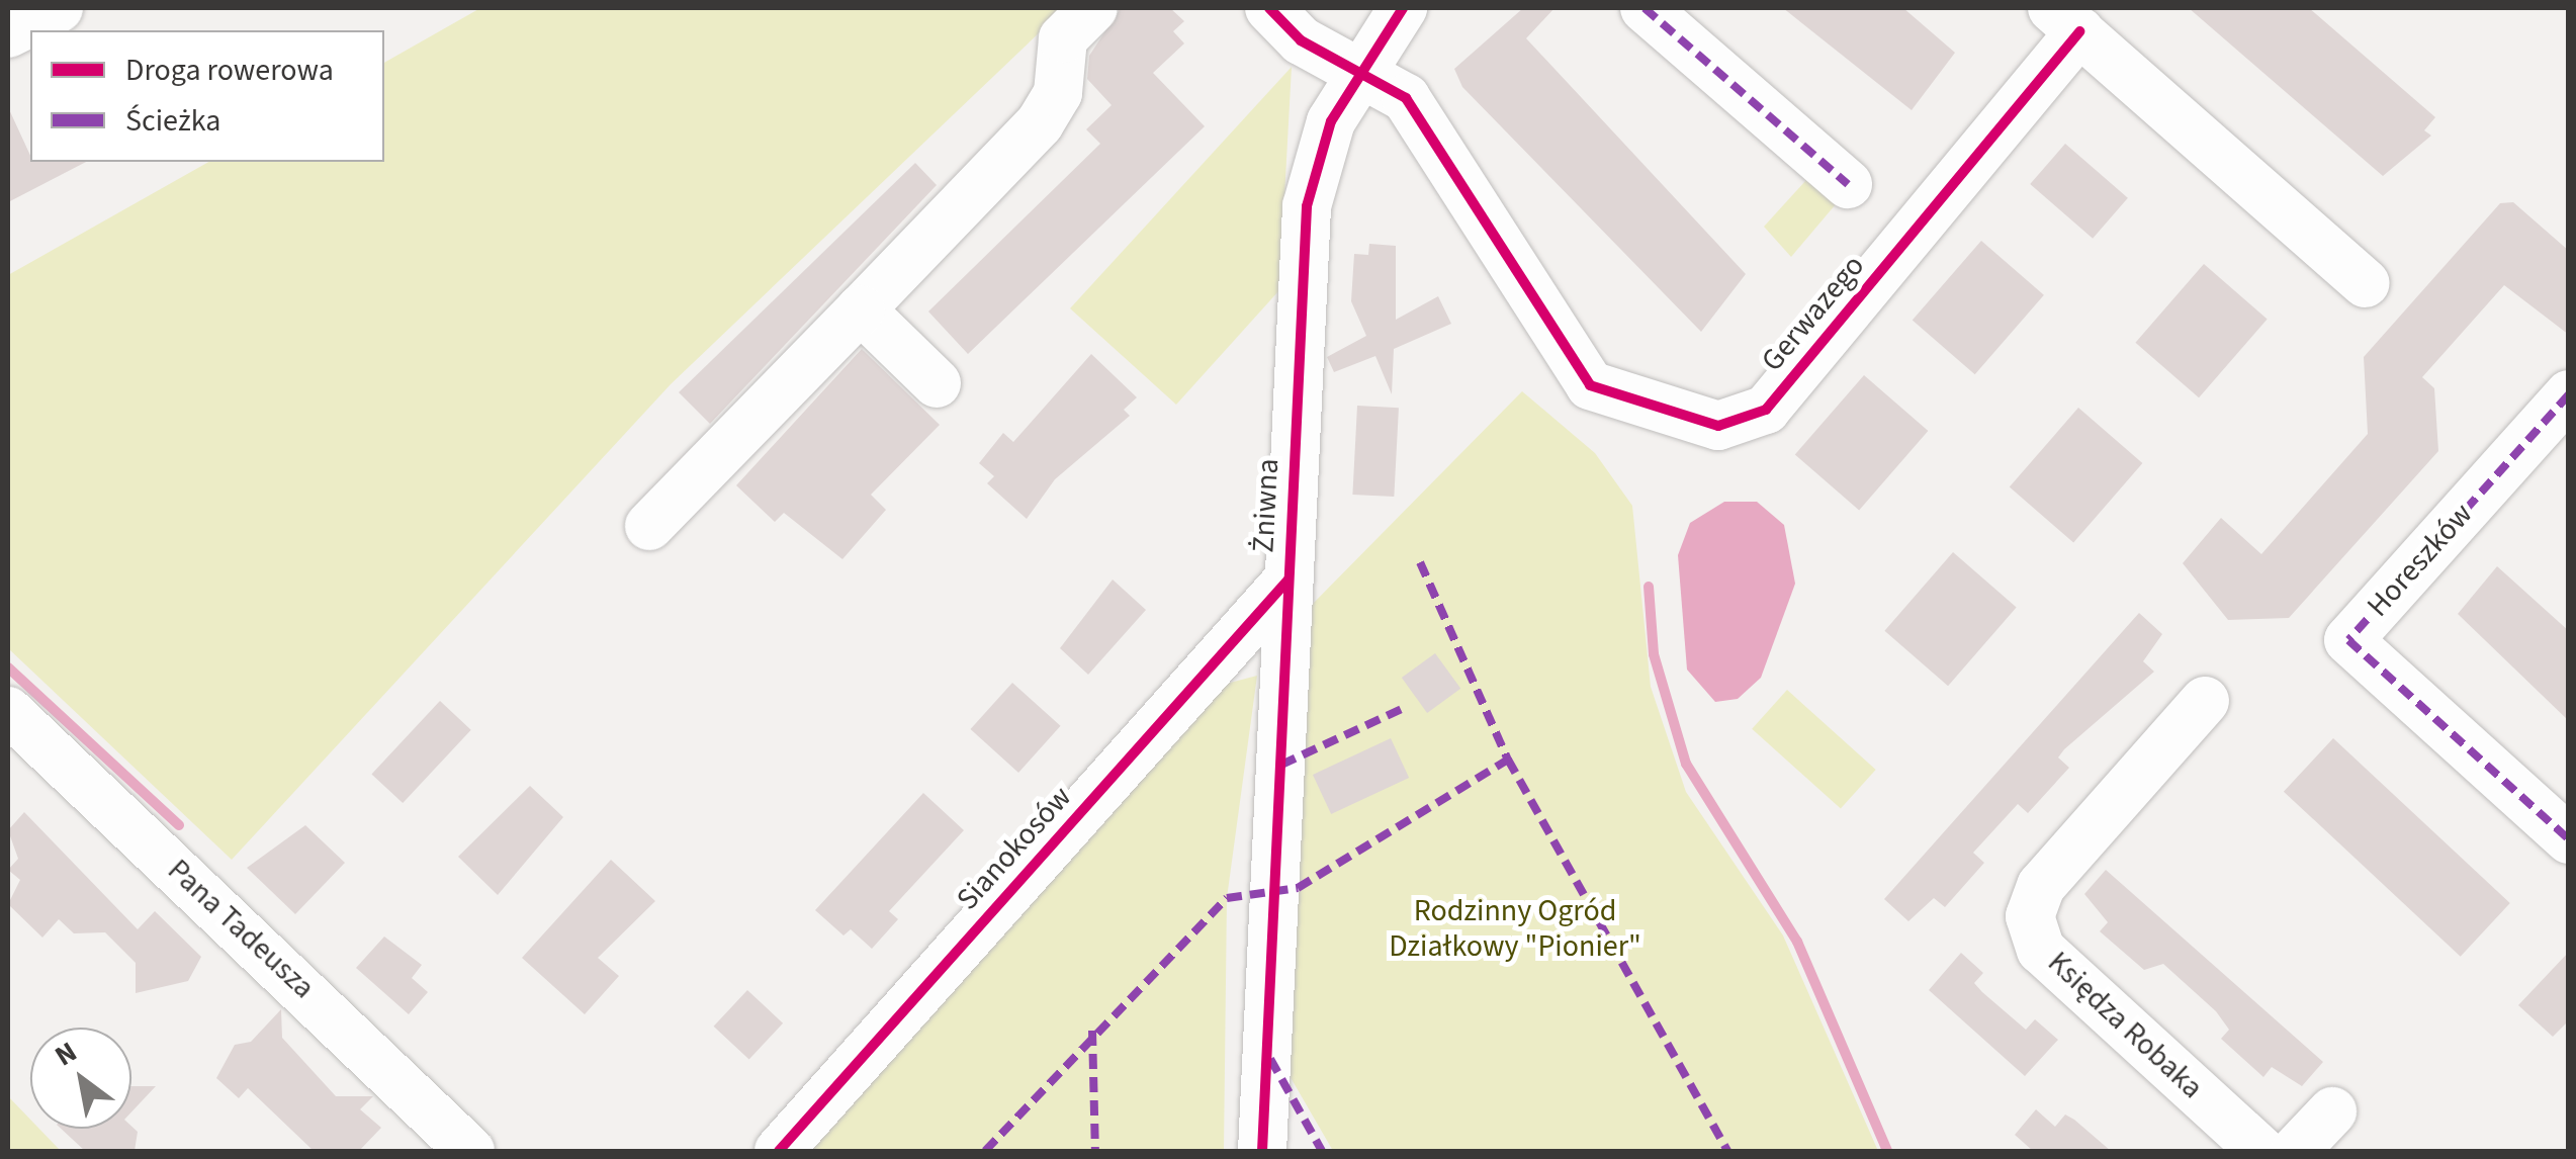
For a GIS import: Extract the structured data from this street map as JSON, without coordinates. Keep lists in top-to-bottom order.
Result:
{
  "streets": {
    "street": [
      "Gerwazego",
      "Żniwna",
      "Horeszków",
      "Sianokosów",
      "Pana Tadeusza",
      "Księdza Robaka"
    ]
  },
  "crossings": [
    ["Gerwazego", "Żniwna"],
    ["Żniwna", "Sianokosów"]
  ],
  "parks": ["Rodzinny Ogród Działkowy \"Pionier\""],
  "legend": ["Droga rowerowa", "Ścieżka"],
  "north": "top left"
}
